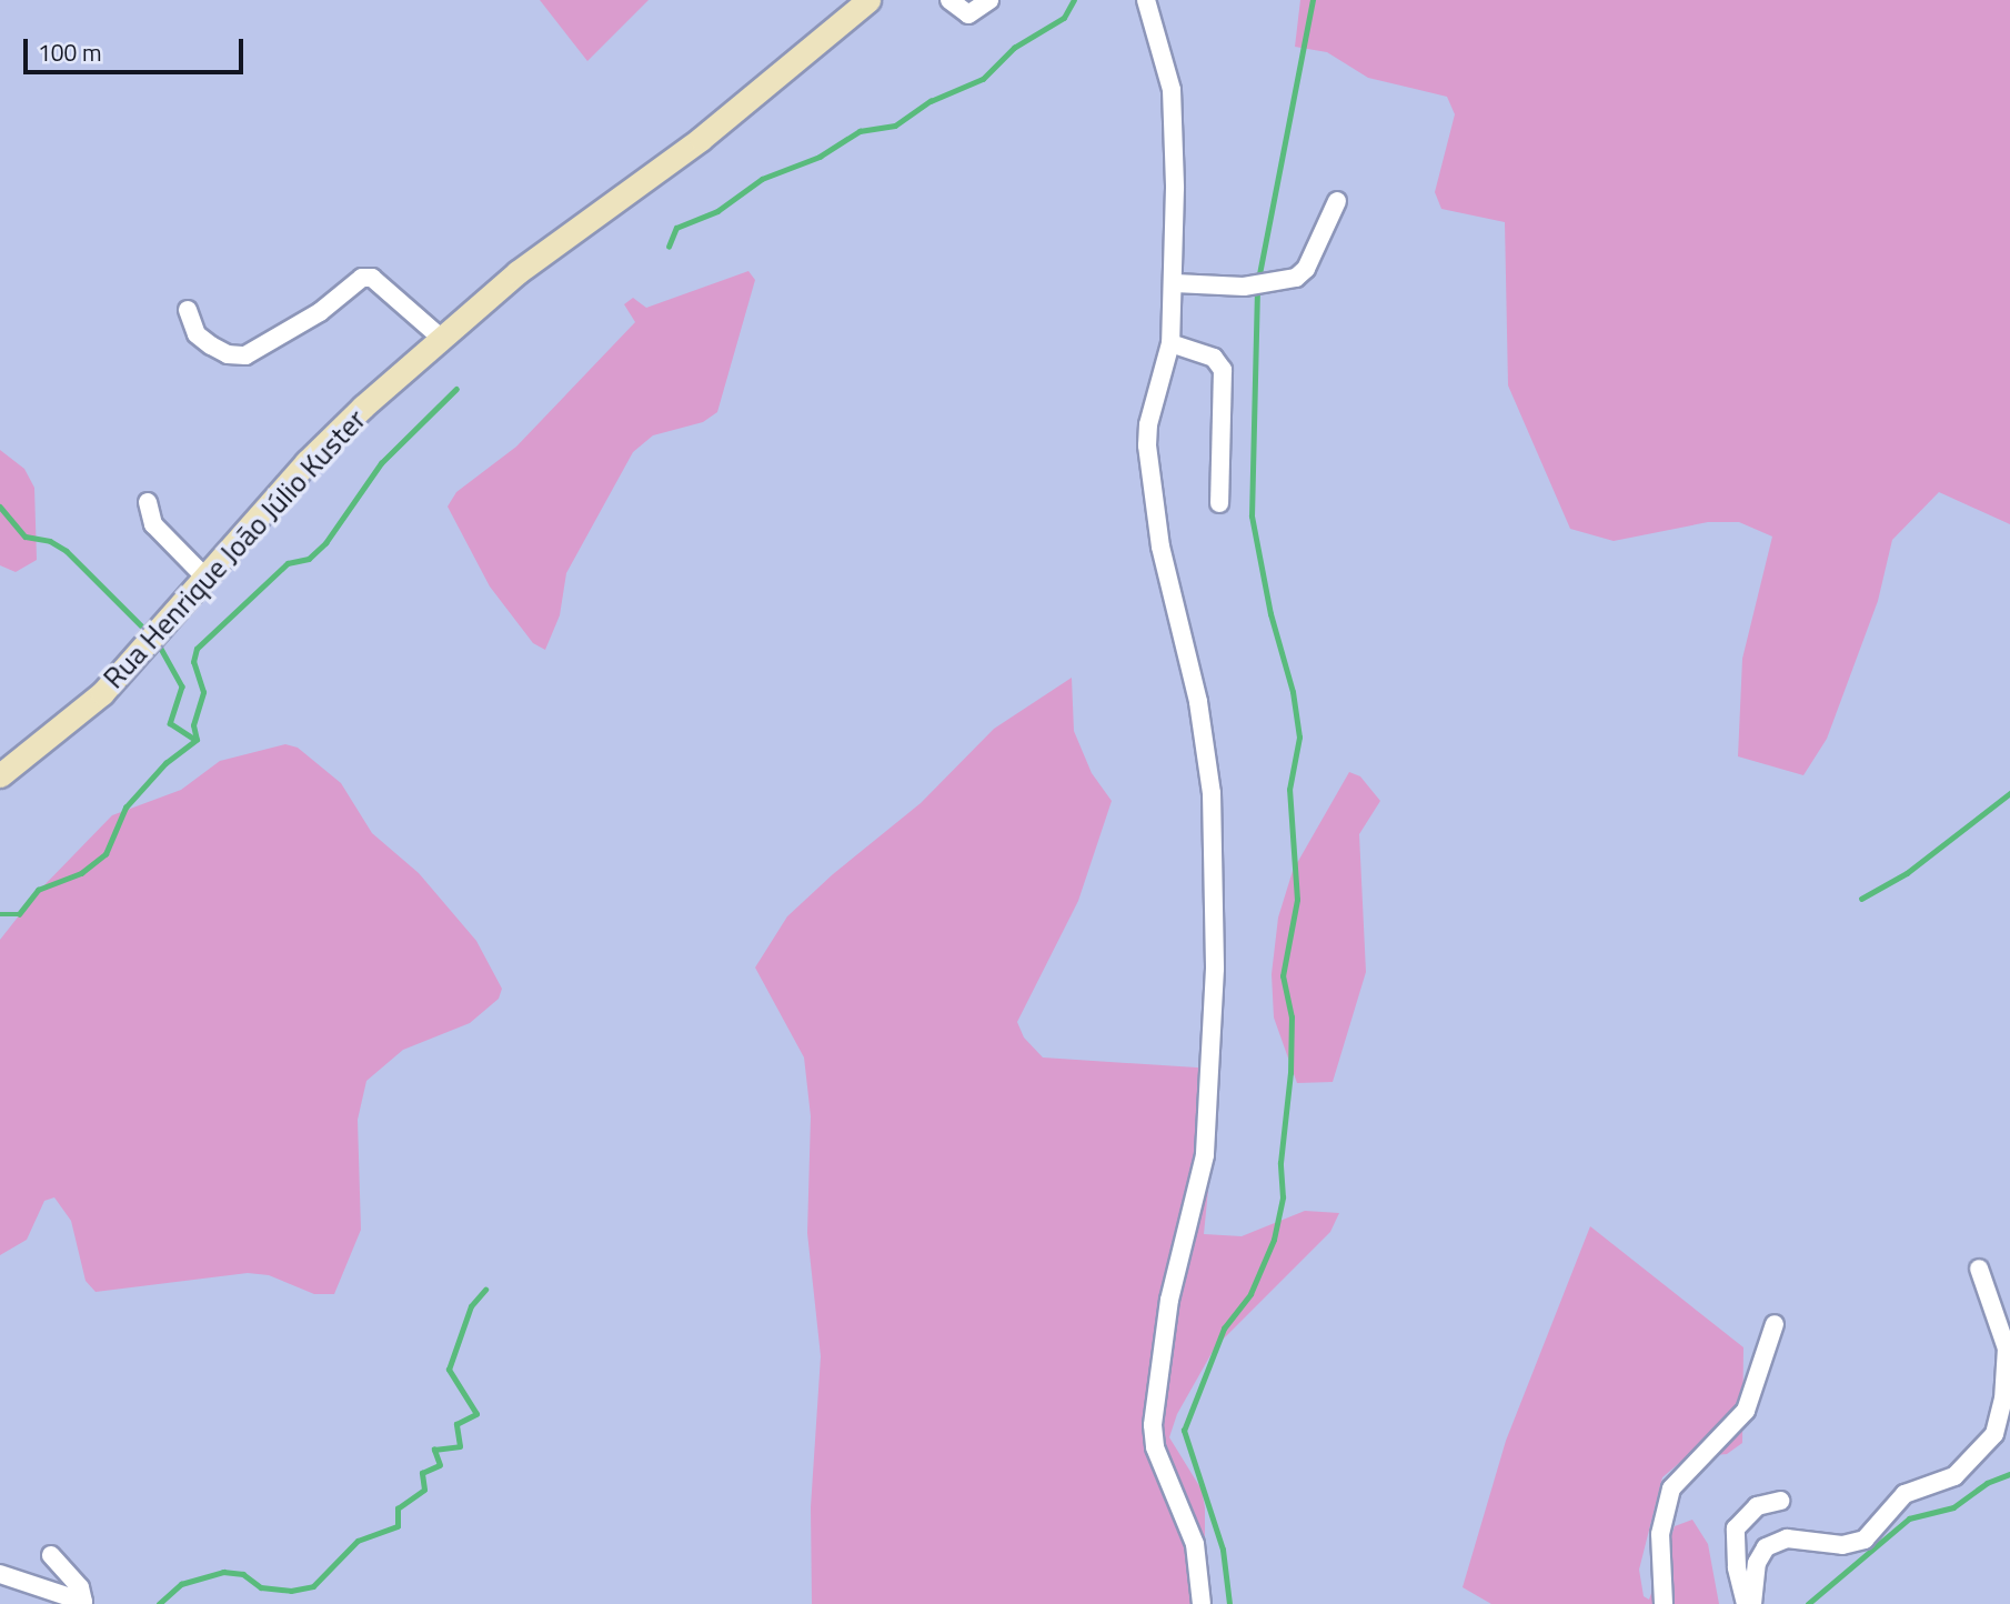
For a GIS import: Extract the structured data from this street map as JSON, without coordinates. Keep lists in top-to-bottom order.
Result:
{
  "streets": {
    "street": ["Rua Henrique João Júlio Kuster"]
  },
  "scale_bar": "100 m"
}
